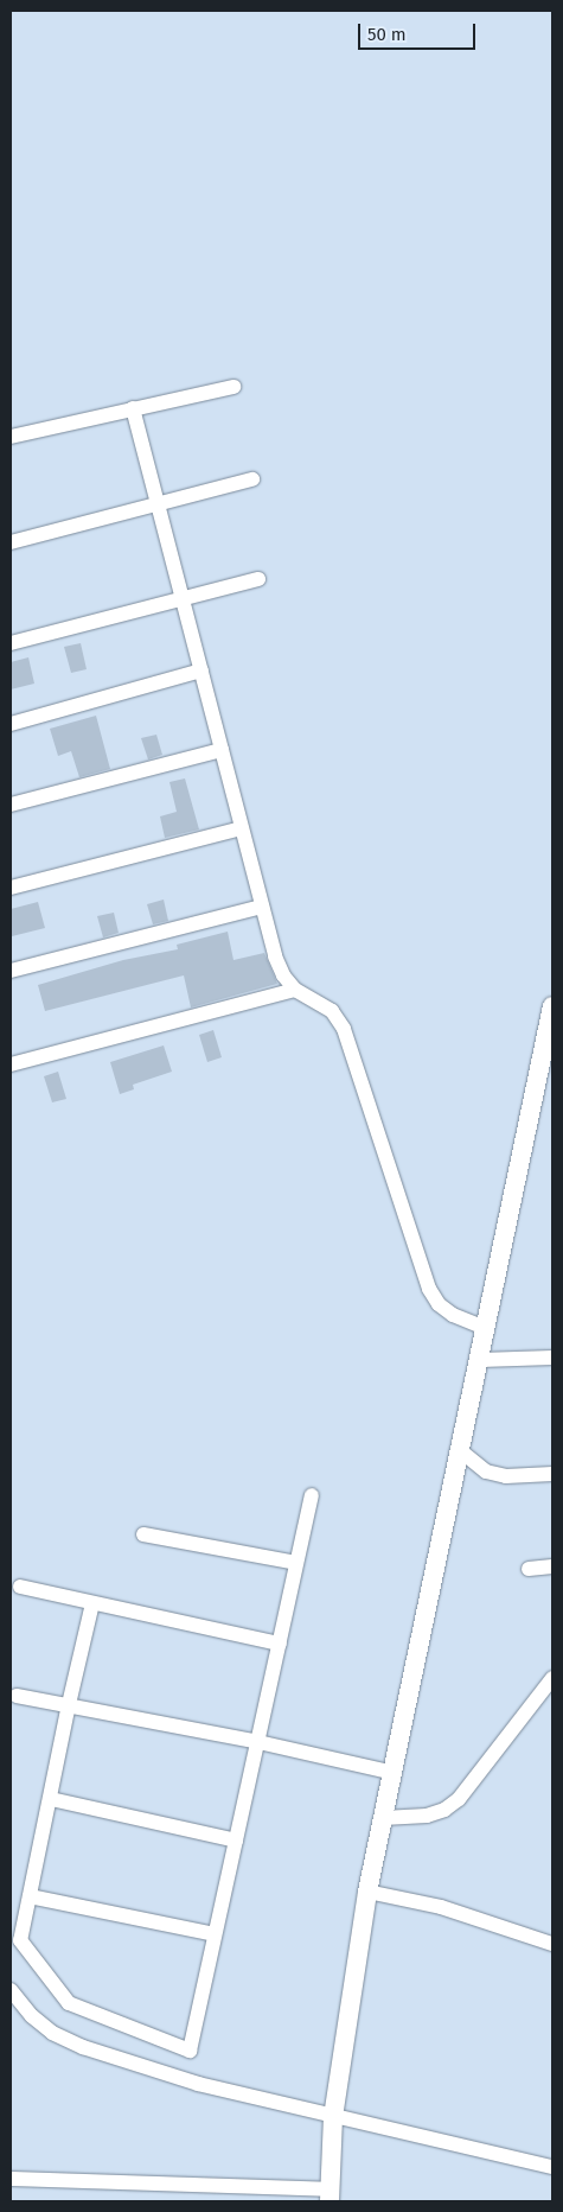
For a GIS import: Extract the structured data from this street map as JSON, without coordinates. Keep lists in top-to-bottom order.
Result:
{
  "scale_bar": "50 m"
}
